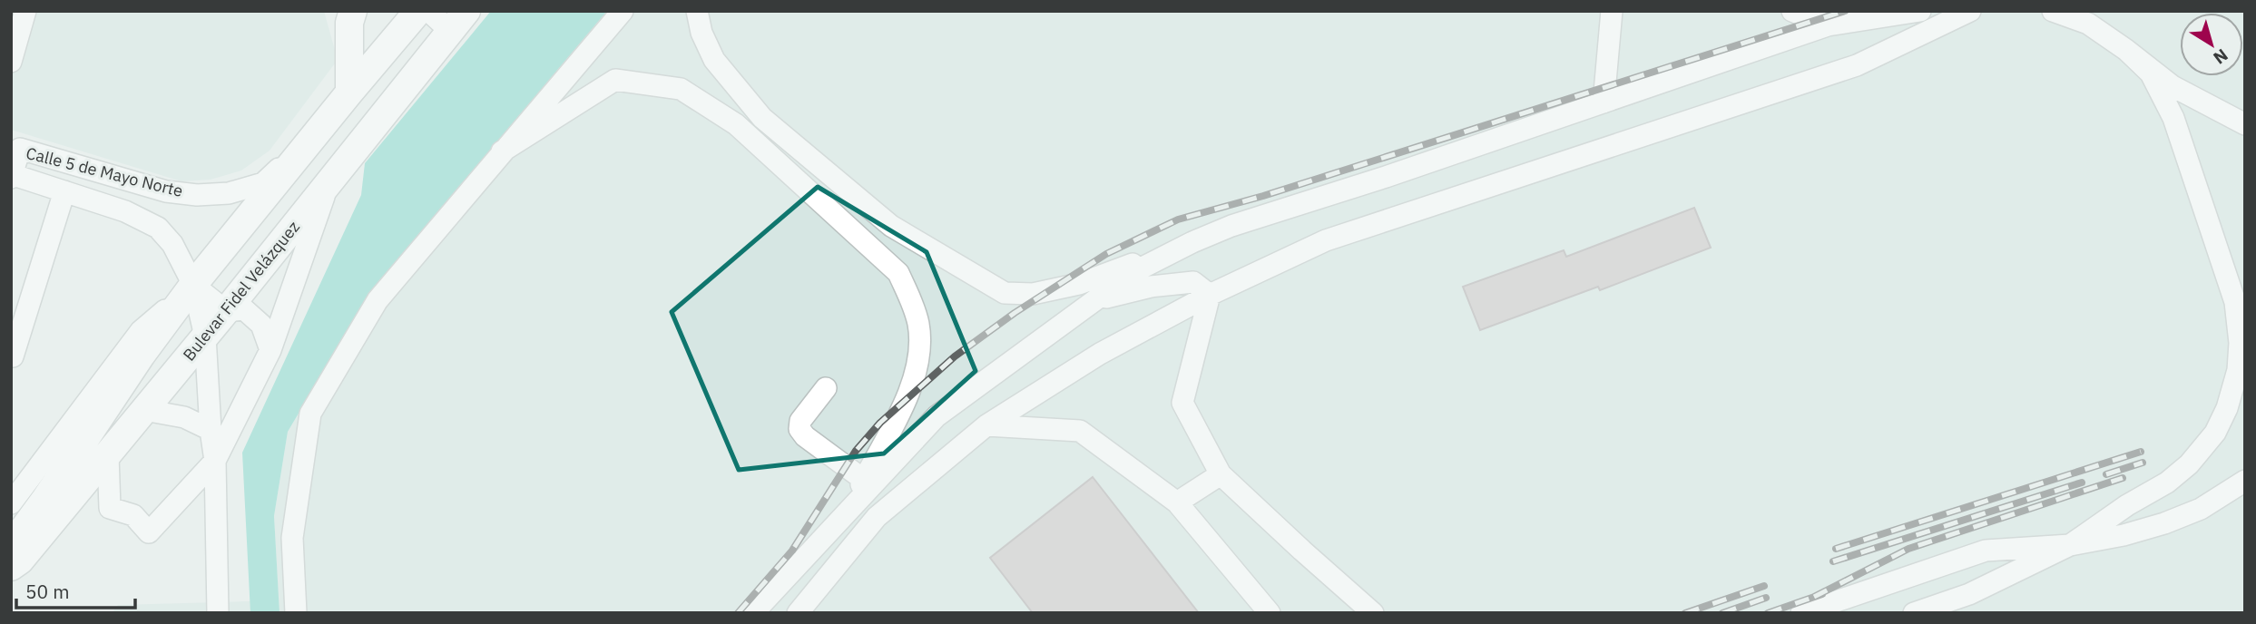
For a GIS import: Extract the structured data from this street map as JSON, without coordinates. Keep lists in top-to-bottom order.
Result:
{
  "streets": {
    "main road": ["Bulevar Fidel Velázquez"],
    "street": ["Calle 5 de Mayo Norte"]
  },
  "crossings": [
    ["Calle 5 de Mayo Norte", "Bulevar Fidel Velázquez"]
  ],
  "scale_bar": "50 m",
  "north": "bottom right"
}
